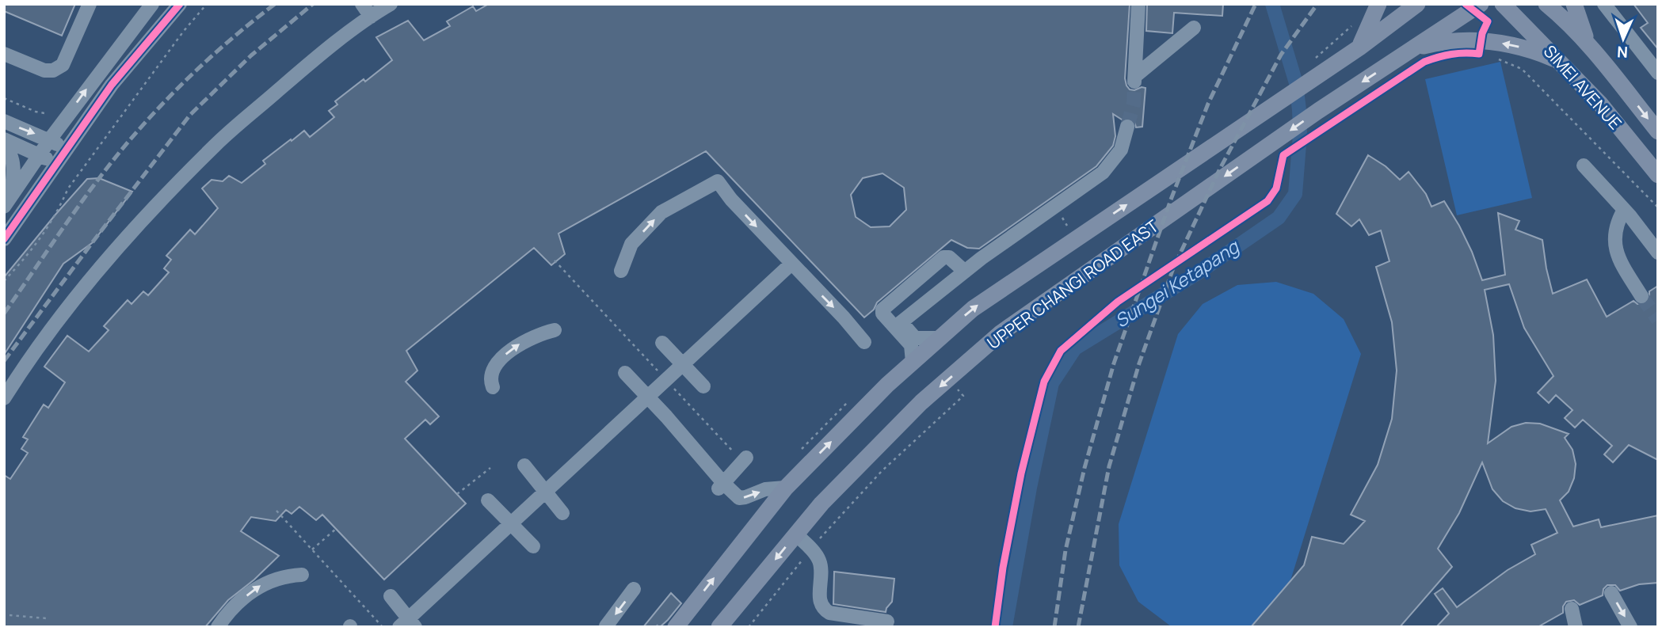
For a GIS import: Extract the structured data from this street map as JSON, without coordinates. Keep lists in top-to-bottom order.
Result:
{
  "streets": {
    "main road": ["SIMEI AVENUE", "UPPER CHANGI ROAD EAST"]
  },
  "water": ["Sungei Ketapang"],
  "north": "bottom"
}
